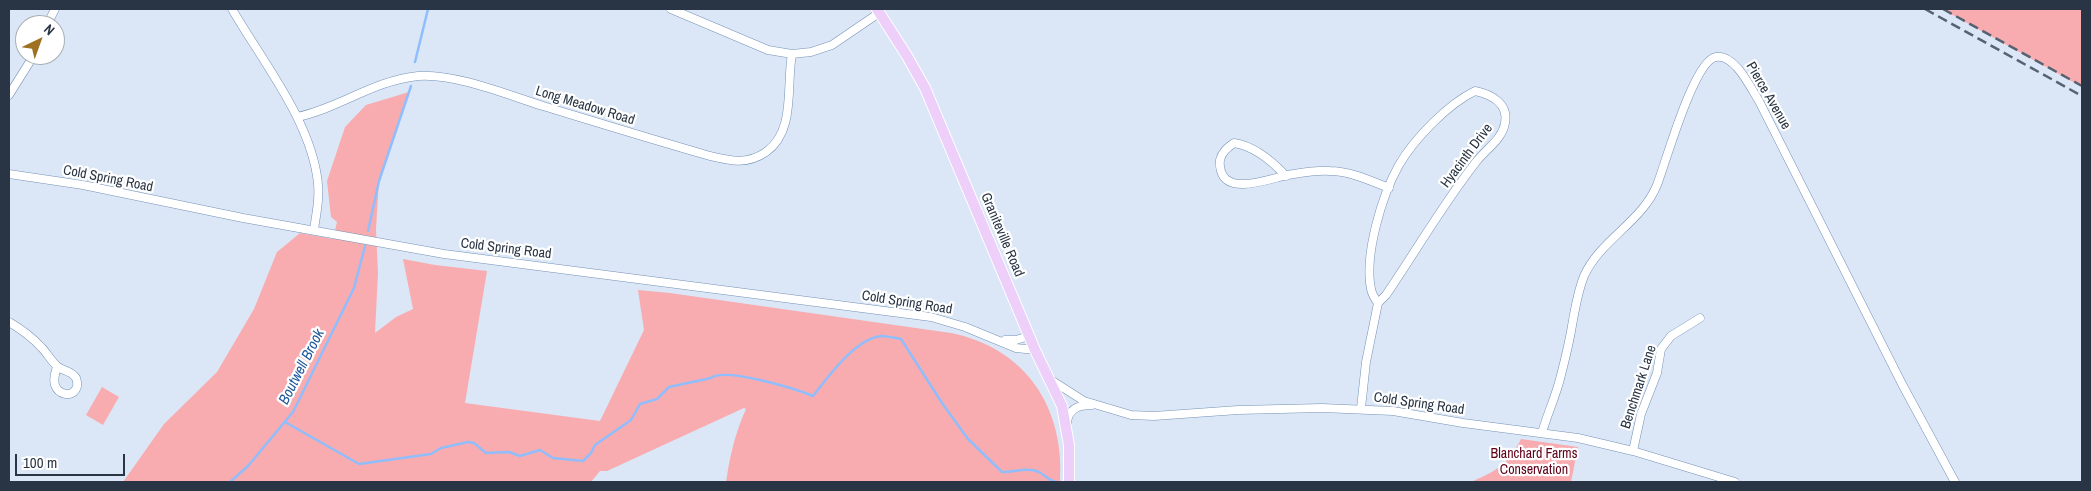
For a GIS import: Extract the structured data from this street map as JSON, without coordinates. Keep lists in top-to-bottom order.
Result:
{
  "streets": {
    "main road": ["Graniteville Road"],
    "street": [
      "Pierce Avenue",
      "Long Meadow Road",
      "Hyacinth Drive",
      "Cold Spring Road",
      "Benchmark Lane"
    ]
  },
  "crossings": [
    ["Pierce Avenue", "Cold Spring Road"],
    ["Hyacinth Drive", "Cold Spring Road"],
    ["Cold Spring Road", "Graniteville Road"],
    ["Cold Spring Road", "Benchmark Lane"]
  ],
  "water": ["Boutwell Brook"],
  "parks": ["Blanchard Farms Conservation"],
  "scale_bar": "100 m",
  "north": "top right"
}
